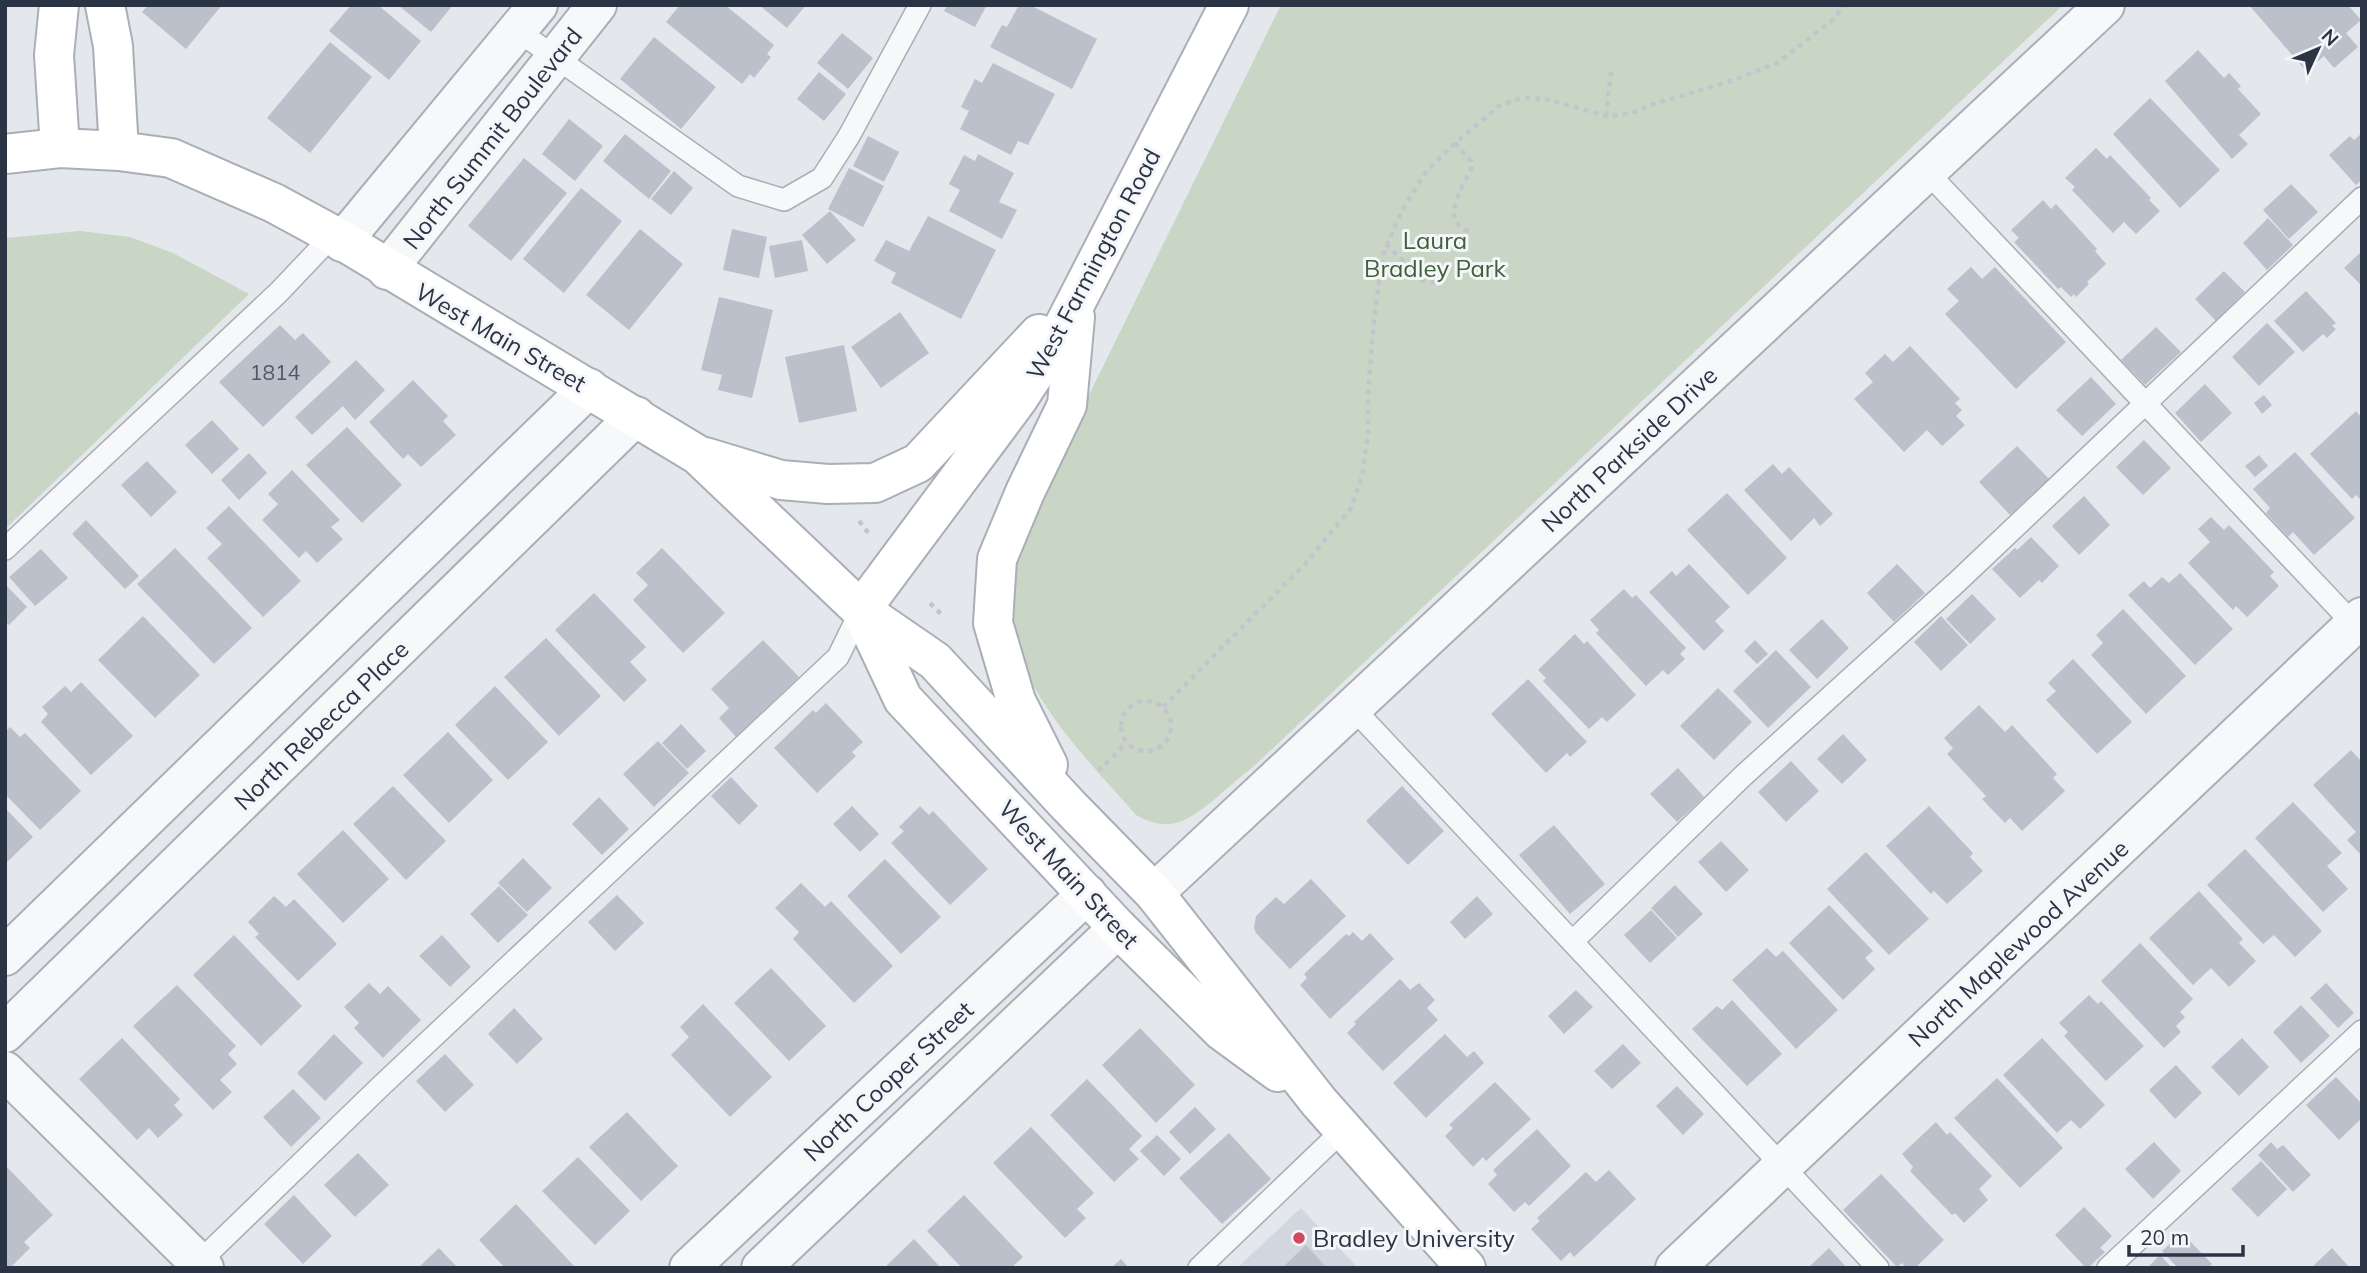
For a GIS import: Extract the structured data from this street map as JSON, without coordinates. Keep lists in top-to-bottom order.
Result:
{
  "streets": {
    "main road": ["West Farmington Road", "West Main Street"],
    "street": [
      "North Summit Boulevard",
      "North Parkside Drive",
      "North Rebecca Place",
      "North Maplewood Avenue",
      "North Cooper Street"
    ]
  },
  "crossings": [
    ["North Summit Boulevard", "West Main Street"],
    ["West Farmington Road", "West Main Street"],
    ["West Main Street", "North Parkside Drive"],
    ["West Main Street", "North Rebecca Place"],
    ["West Main Street", "North Cooper Street"]
  ],
  "parks": ["Laura Bradley Park"],
  "places": ["Bradley University"],
  "house_numbers": ["1814"],
  "scale_bar": "20 m",
  "north": "top right"
}
